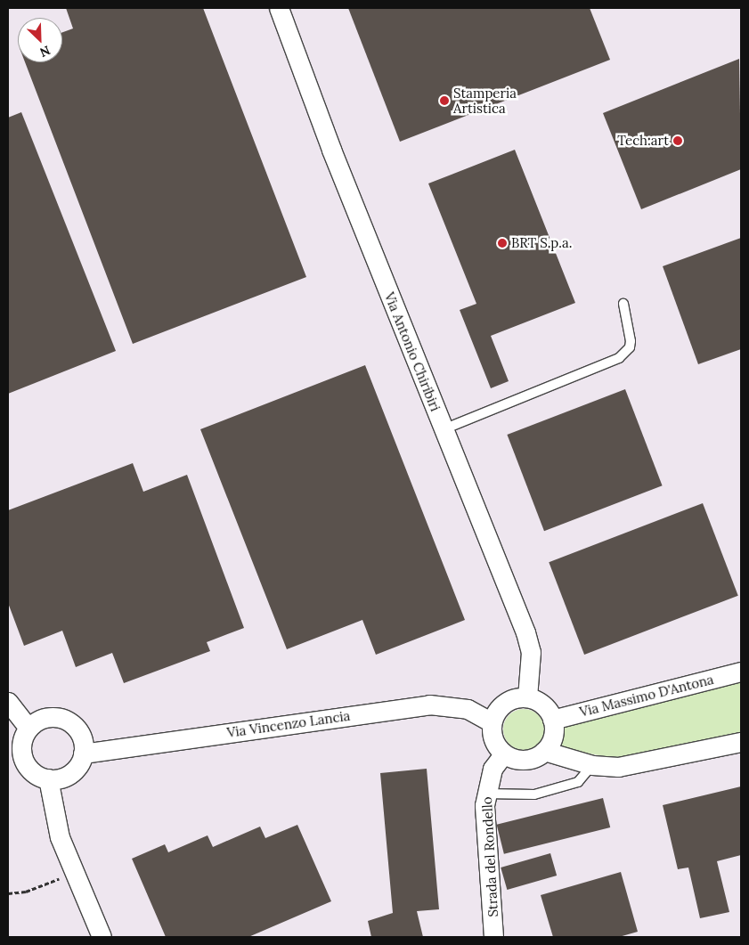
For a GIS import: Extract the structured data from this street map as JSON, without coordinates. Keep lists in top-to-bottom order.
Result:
{
  "streets": {
    "street": [
      "Via Antonio Chiribiri",
      "Via Massimo D'Antona",
      "Via Vincenzo Lancia",
      "Strada del Rondello"
    ]
  },
  "crossings": [
    ["Via Antonio Chiribiri", "Via Massimo D'Antona"],
    ["Via Antonio Chiribiri", "Via Vincenzo Lancia"],
    ["Via Antonio Chiribiri", "Strada del Rondello"],
    ["Via Massimo D'Antona", "Via Vincenzo Lancia"],
    ["Via Massimo D'Antona", "Strada del Rondello"],
    ["Via Vincenzo Lancia", "Strada del Rondello"]
  ],
  "places": ["Stamperia Artistica", "Tech:art", "BRT S.p.a."],
  "north": "bottom right"
}
